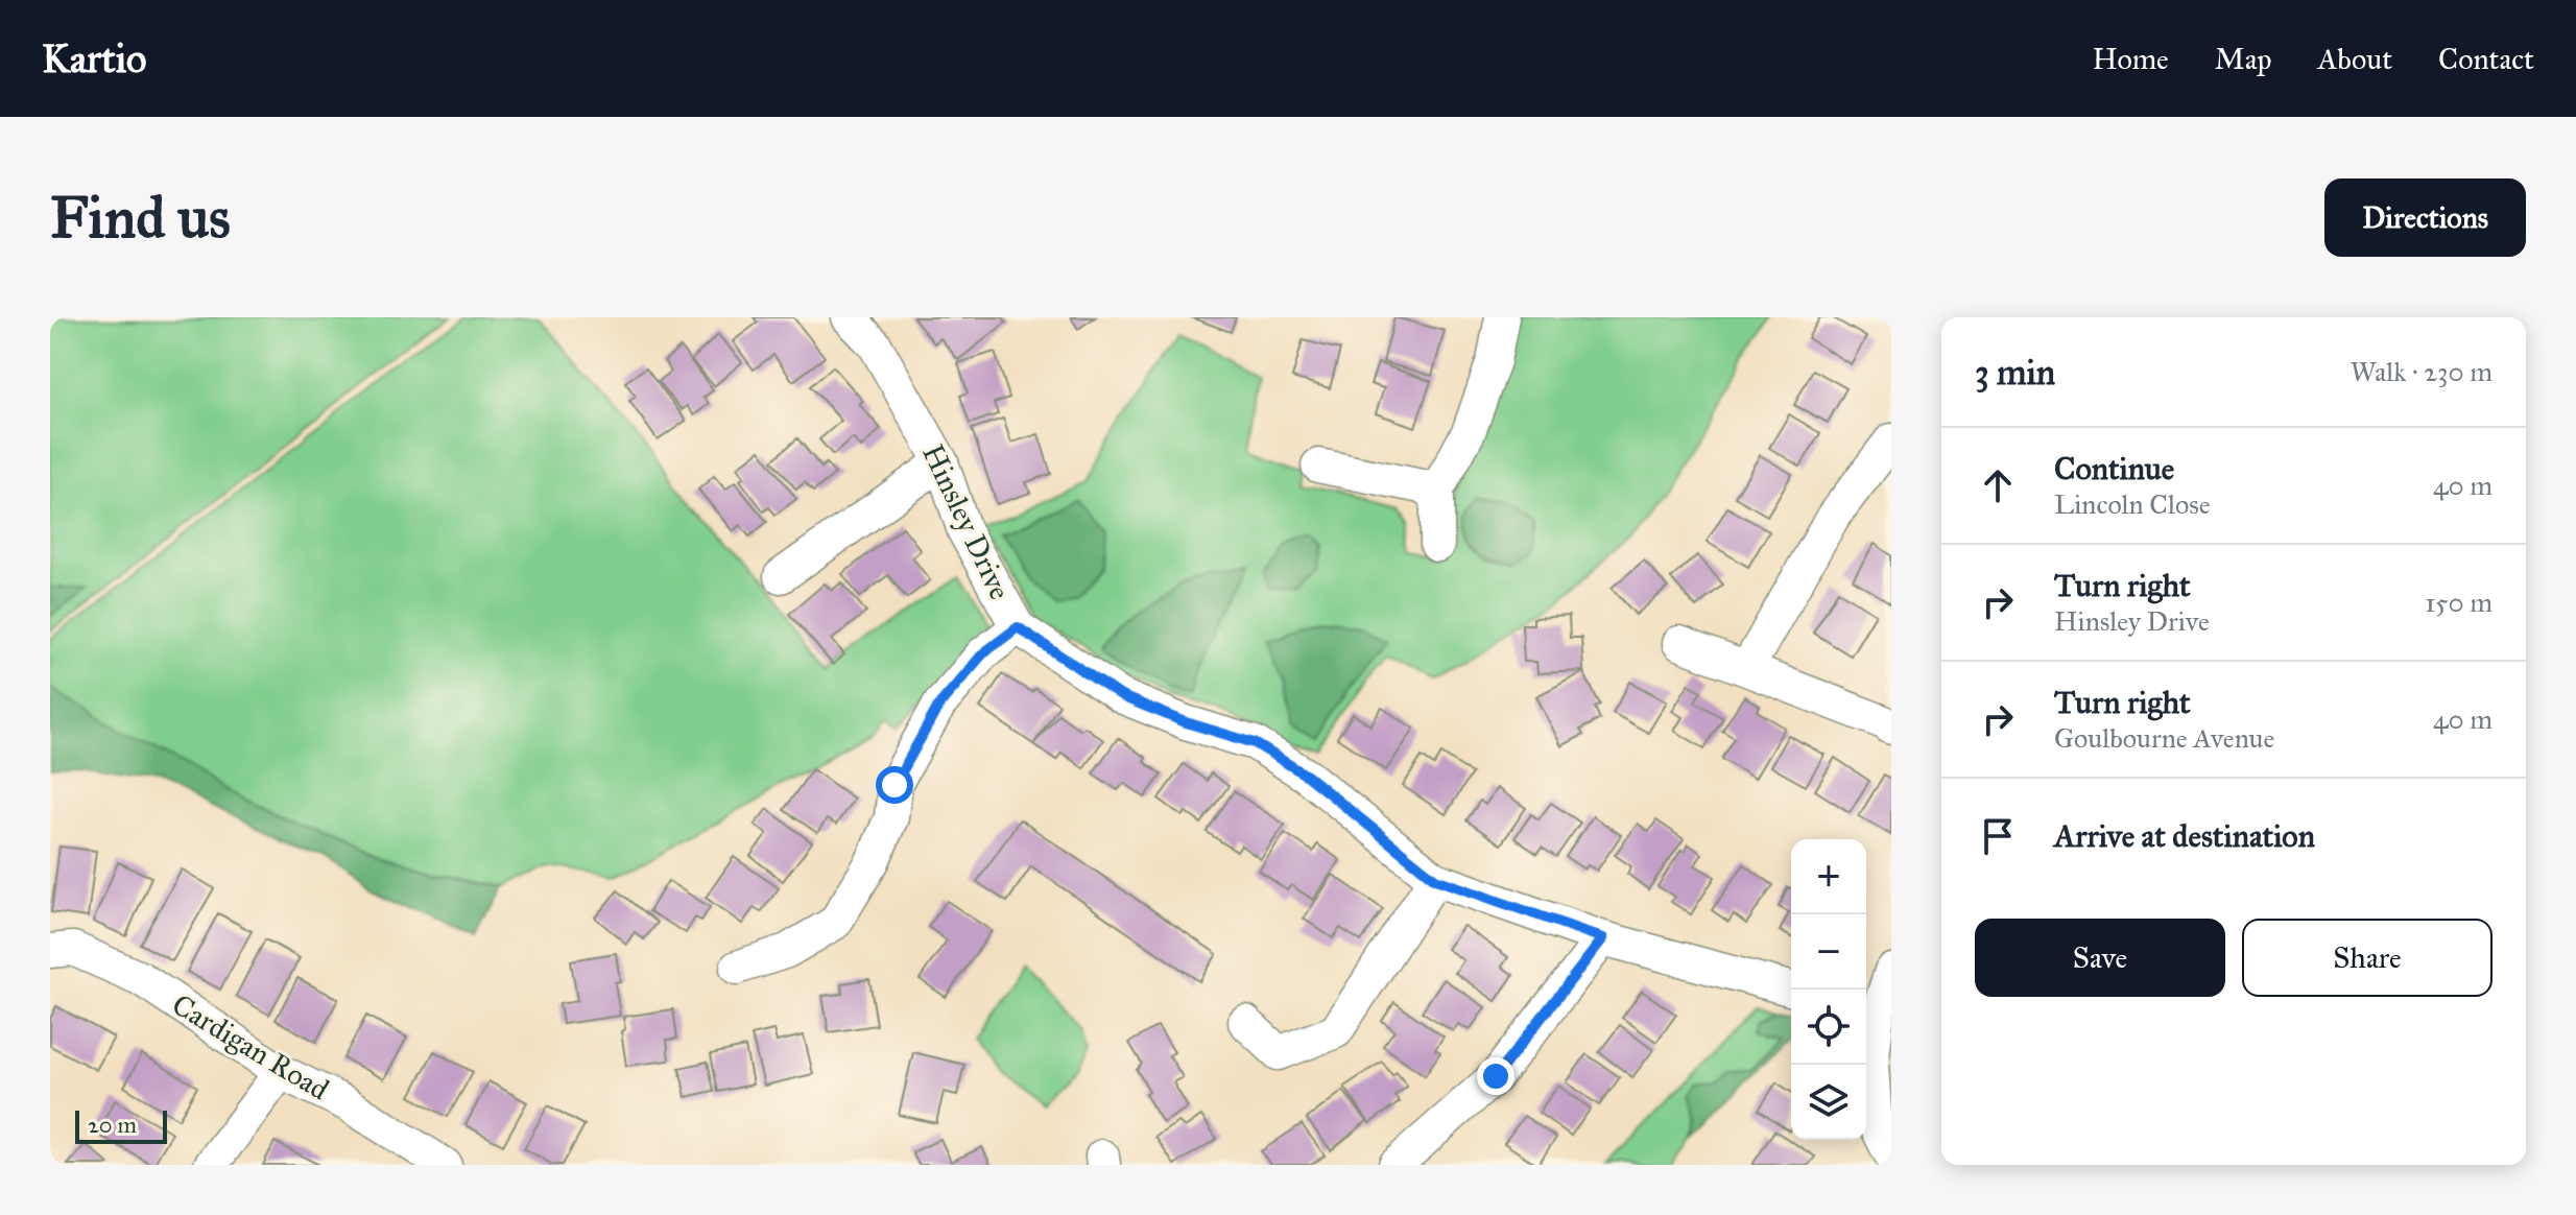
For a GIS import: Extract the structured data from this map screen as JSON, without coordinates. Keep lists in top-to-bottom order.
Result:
{
  "streets": {
    "street": ["Hinsley Drive", "Cardigan Road"]
  },
  "scale_bar": "20 m",
  "page": {
    "header": "Kartio",
    "nav": [
      "Home",
      "Map",
      "About",
      "Contact"
    ],
    "buttons": [
      "Directions",
      ["Save", "Share"]
    ],
    "title": "Find us",
    "heading": ["3 min", "Walk · 230 m"],
    "list": [
      ["Continue", "Lincoln Close", "40 m"],
      ["Turn right", "Hinsley Drive", "150 m"],
      ["Turn right", "Goulbourne Avenue", "40 m"],
      "Arrive at destination"
    ],
    "map_buttons": ["+", "−"],
    "scale": "20 m"
  }
}
